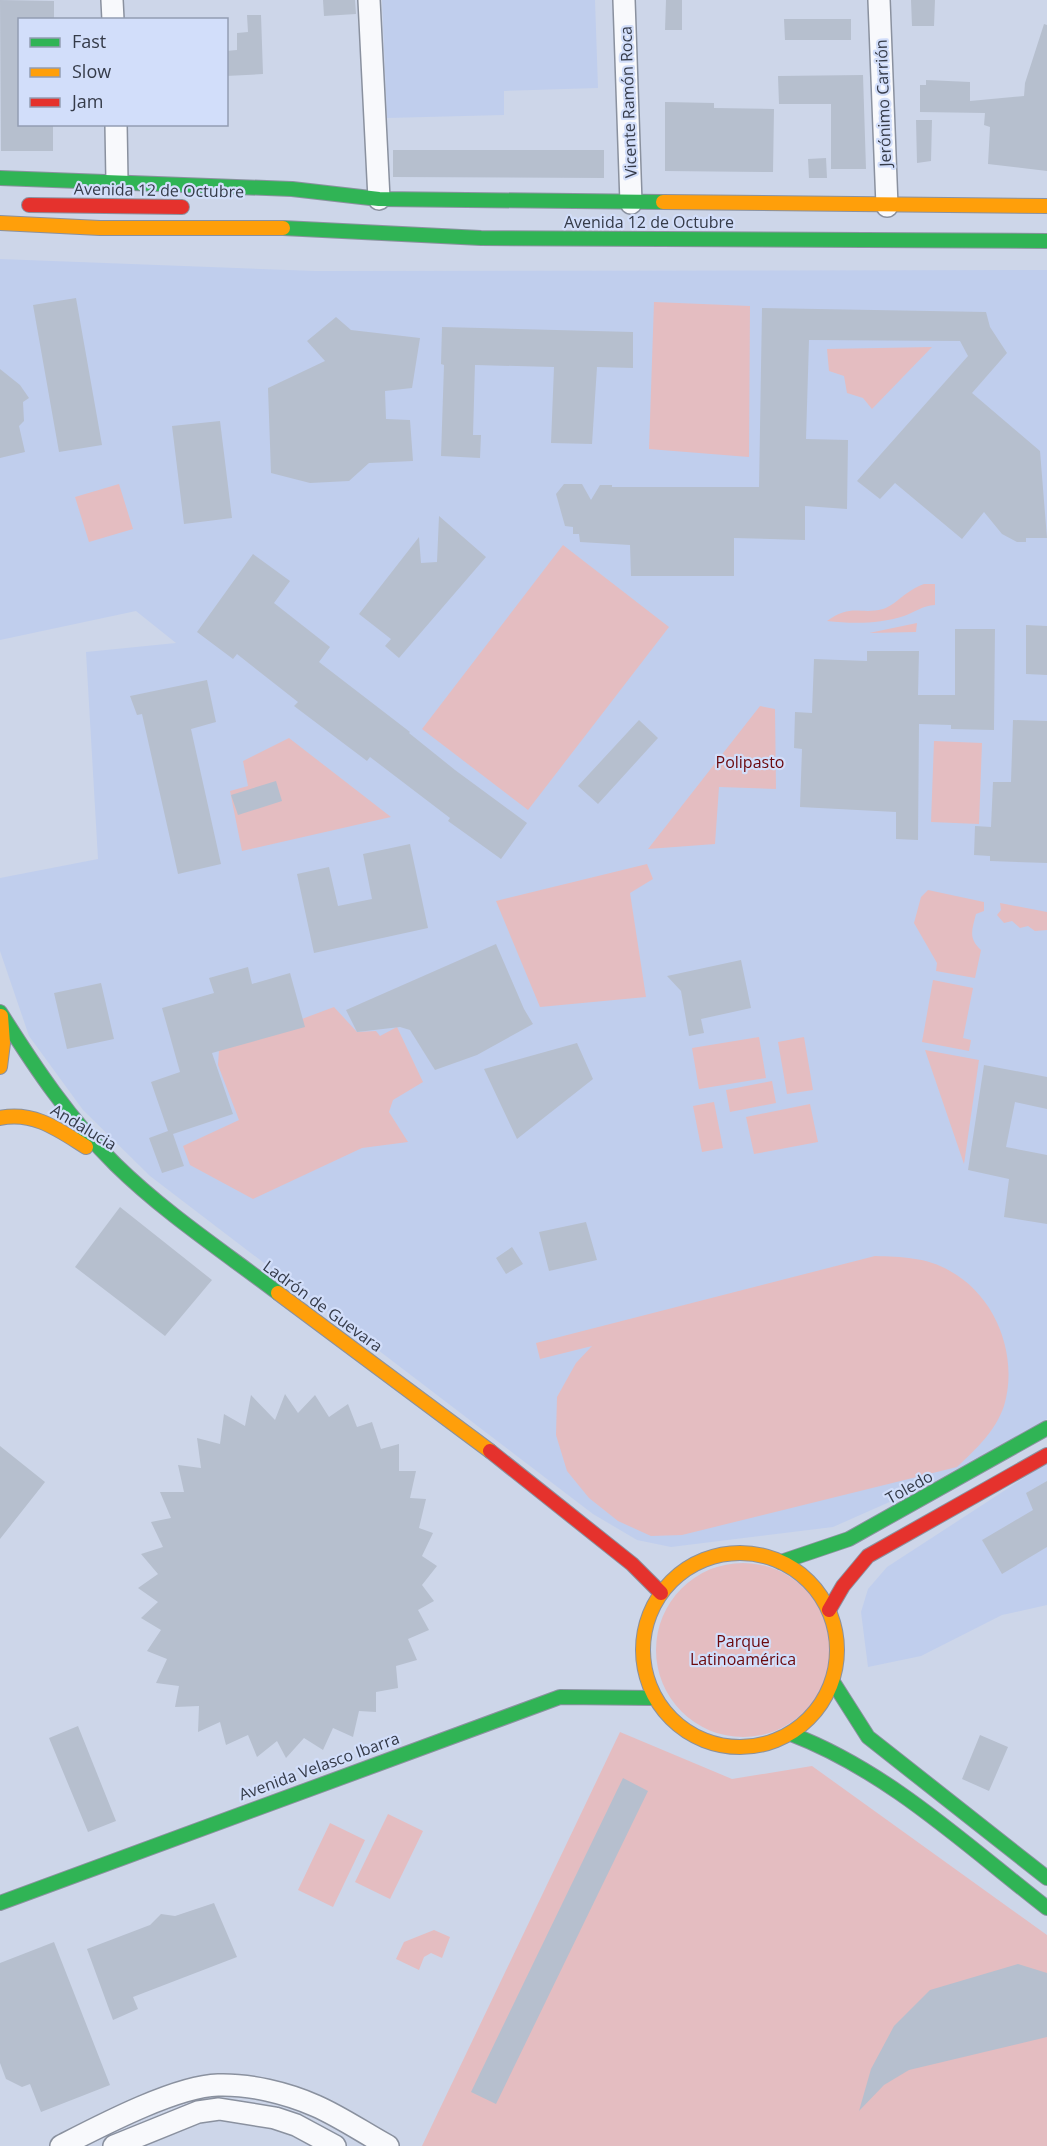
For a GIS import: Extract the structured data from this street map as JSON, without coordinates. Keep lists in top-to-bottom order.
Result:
{
  "streets": {
    "main road": [
      "Avenida 12 de Octubre",
      "Andalucia",
      "Ladrón de Guevara",
      "Toledo",
      "Avenida Velasco Ibarra"
    ],
    "street": ["Vicente Ramón Roca", "Jerónimo Carrión"]
  },
  "crossings": [
    ["Vicente Ramón Roca", "Avenida 12 de Octubre"],
    ["Jerónimo Carrión", "Avenida 12 de Octubre"],
    ["Andalucia", "Ladrón de Guevara"],
    ["Ladrón de Guevara", "Toledo"],
    ["Ladrón de Guevara", "Avenida Velasco Ibarra"],
    ["Toledo", "Avenida Velasco Ibarra"]
  ],
  "parks": ["Polipasto", "Parque Latinoamérica"],
  "legend": ["Fast", "Slow", "Jam"]
}
